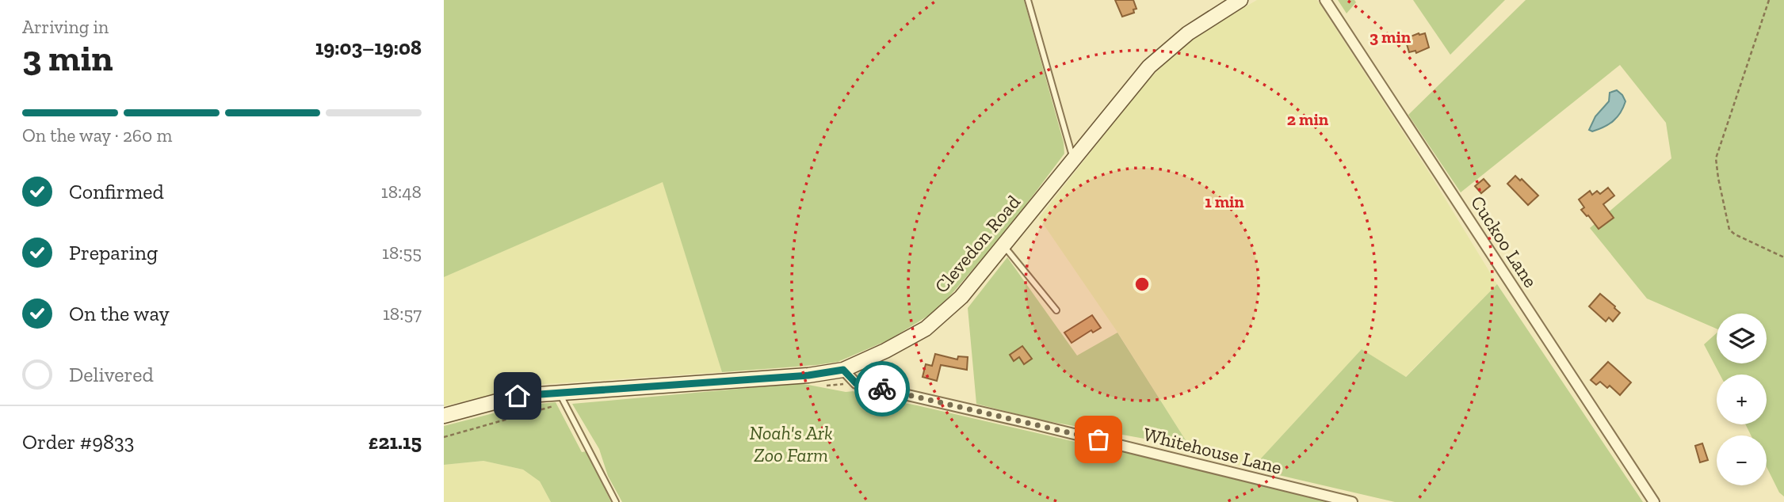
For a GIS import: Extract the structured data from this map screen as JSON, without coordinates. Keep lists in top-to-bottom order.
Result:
{
  "streets": {
    "main road": ["Clevedon Road"],
    "street": ["Cuckoo Lane", "Whitehouse Lane"]
  },
  "crossings": [
    ["Clevedon Road", "Whitehouse Lane"]
  ],
  "parks": ["Noah's Ark Zoo Farm"],
  "page": {
    "heading": ["3 min", "Arriving in", "19:03–19:08"],
    "panel": ["Order #9833", "£21.15"],
    "bar": "On the way · 260 m",
    "list": [
      ["Confirmed", "18:48"],
      ["Preparing", "18:55"],
      ["On the way", "18:57"],
      "Delivered"
    ],
    "map_buttons": ["+", "−"]
  },
  "rings": ["3 min", "2 min", "1 min"]
}
